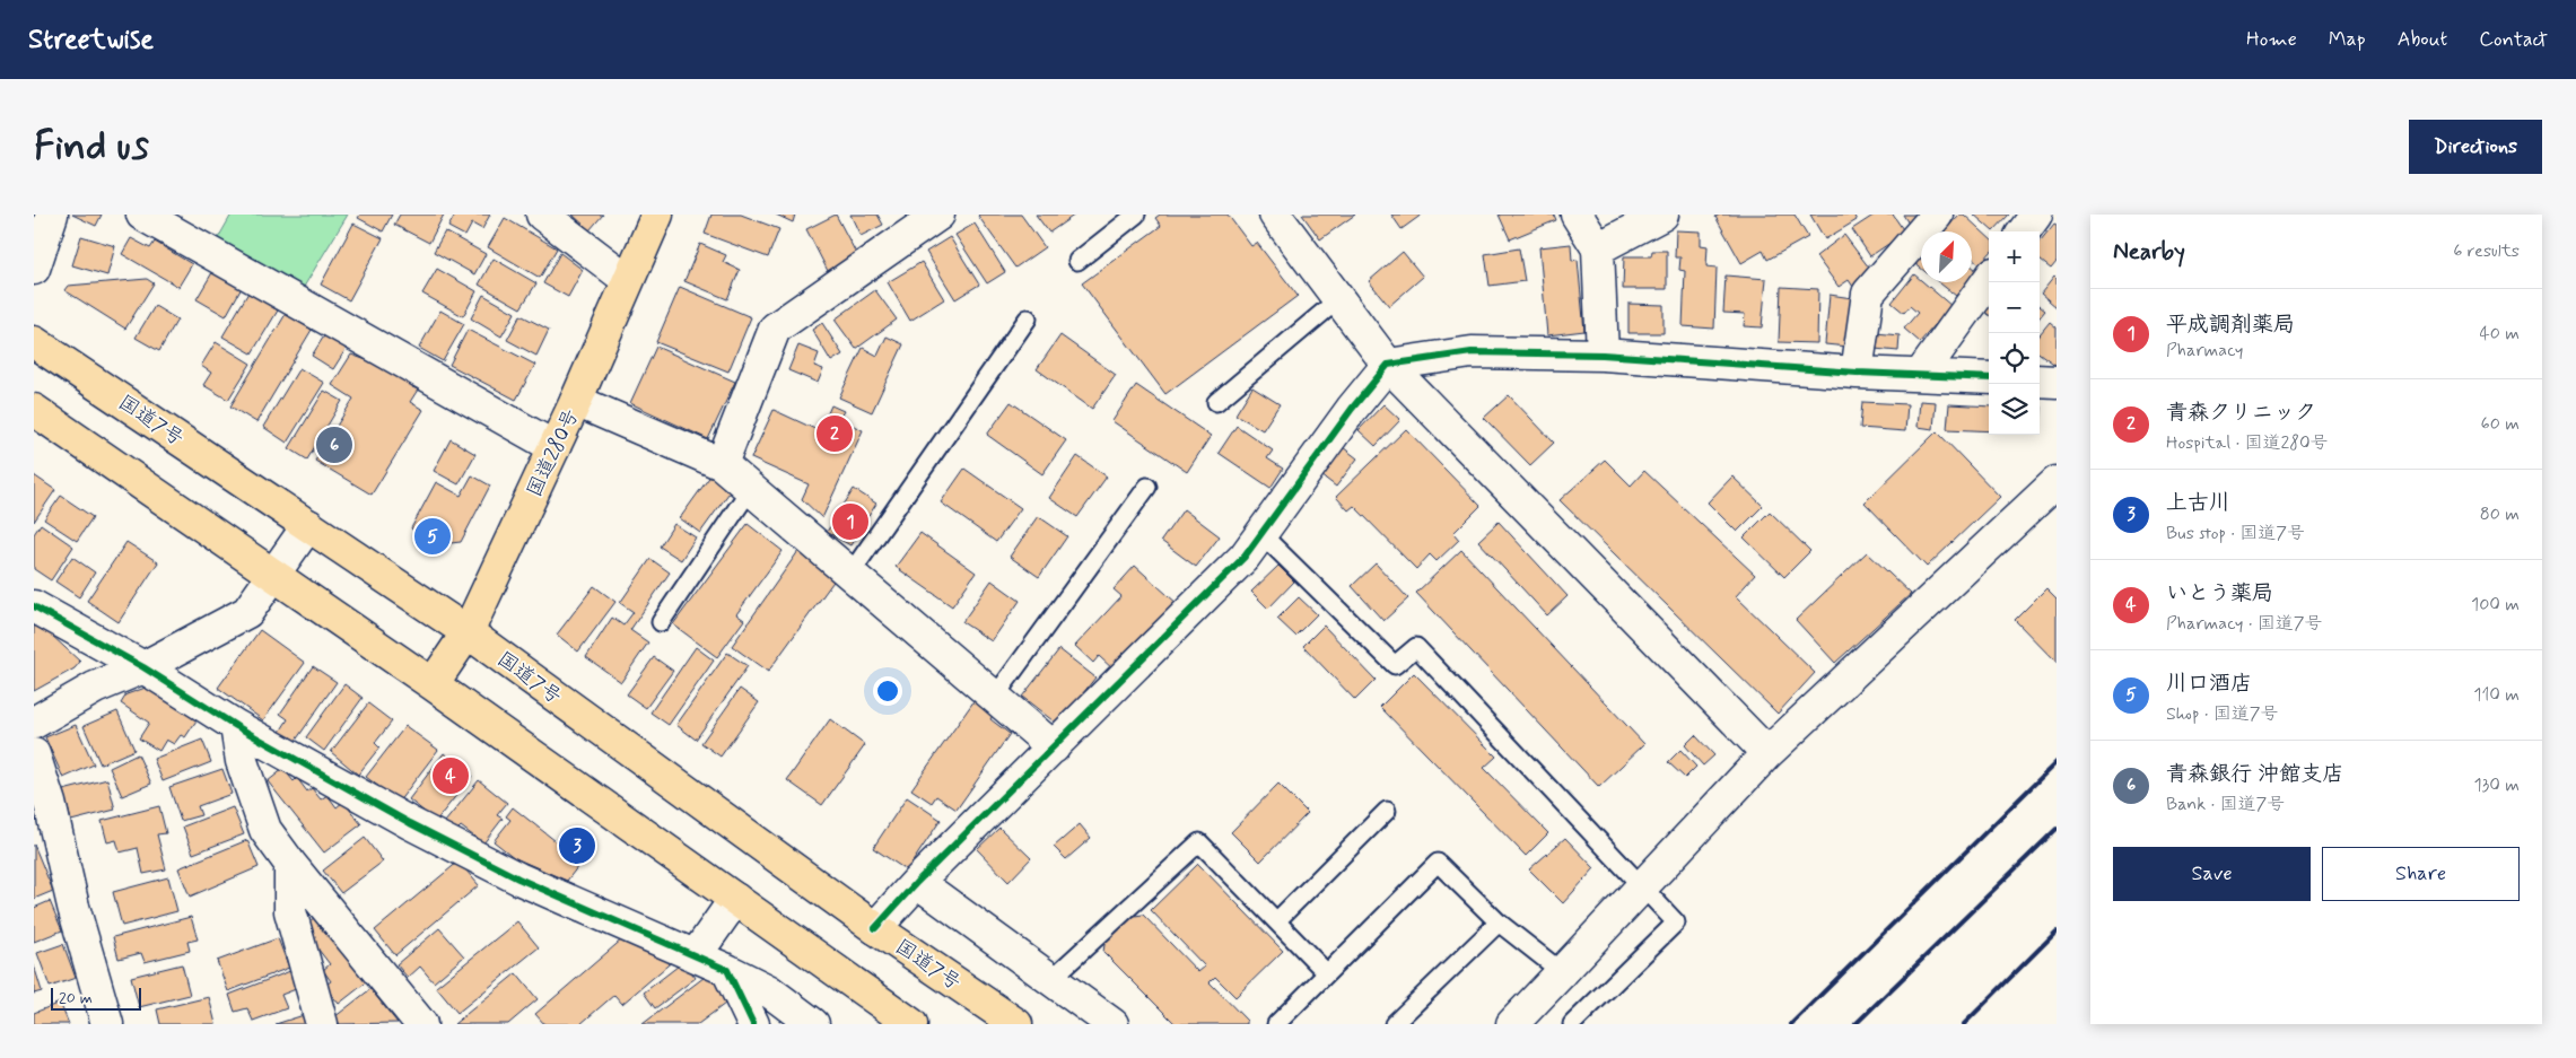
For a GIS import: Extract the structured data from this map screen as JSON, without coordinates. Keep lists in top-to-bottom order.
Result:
{
  "streets": {
    "highway": ["国道7号", "国道280号"]
  },
  "crossings": [
    ["国道7号", "国道280号"]
  ],
  "scale_bar": "20 m",
  "north": "top right",
  "page": {
    "header": "Streetwise",
    "nav": [
      "Home",
      "Map",
      "About",
      "Contact"
    ],
    "buttons": [
      "Directions",
      ["Save", "Share"]
    ],
    "title": "Find us",
    "heading": ["Nearby", "6 results"],
    "map_buttons": ["+", "−"],
    "list": [
      {
        "mark": "1",
        "name": "平成調剤薬局",
        "note": "Pharmacy",
        "value": "40 m"
      },
      {
        "mark": "2",
        "name": "青森クリニック",
        "note": "Hospital · 国道280号",
        "value": "60 m"
      },
      {
        "mark": "3",
        "name": "上古川",
        "note": "Bus stop · 国道7号",
        "value": "80 m"
      },
      {
        "mark": "4",
        "name": "いとう薬局",
        "note": "Pharmacy · 国道7号",
        "value": "100 m"
      },
      {
        "mark": "5",
        "name": "川口酒店",
        "note": "Shop · 国道7号",
        "value": "110 m"
      },
      {
        "mark": "6",
        "name": "青森銀行 沖館支店",
        "note": "Bank · 国道7号",
        "value": "130 m"
      }
    ],
    "pins": [
      "2",
      "6",
      "1",
      "5",
      "4",
      "3"
    ],
    "scale": "20 m"
  }
}
